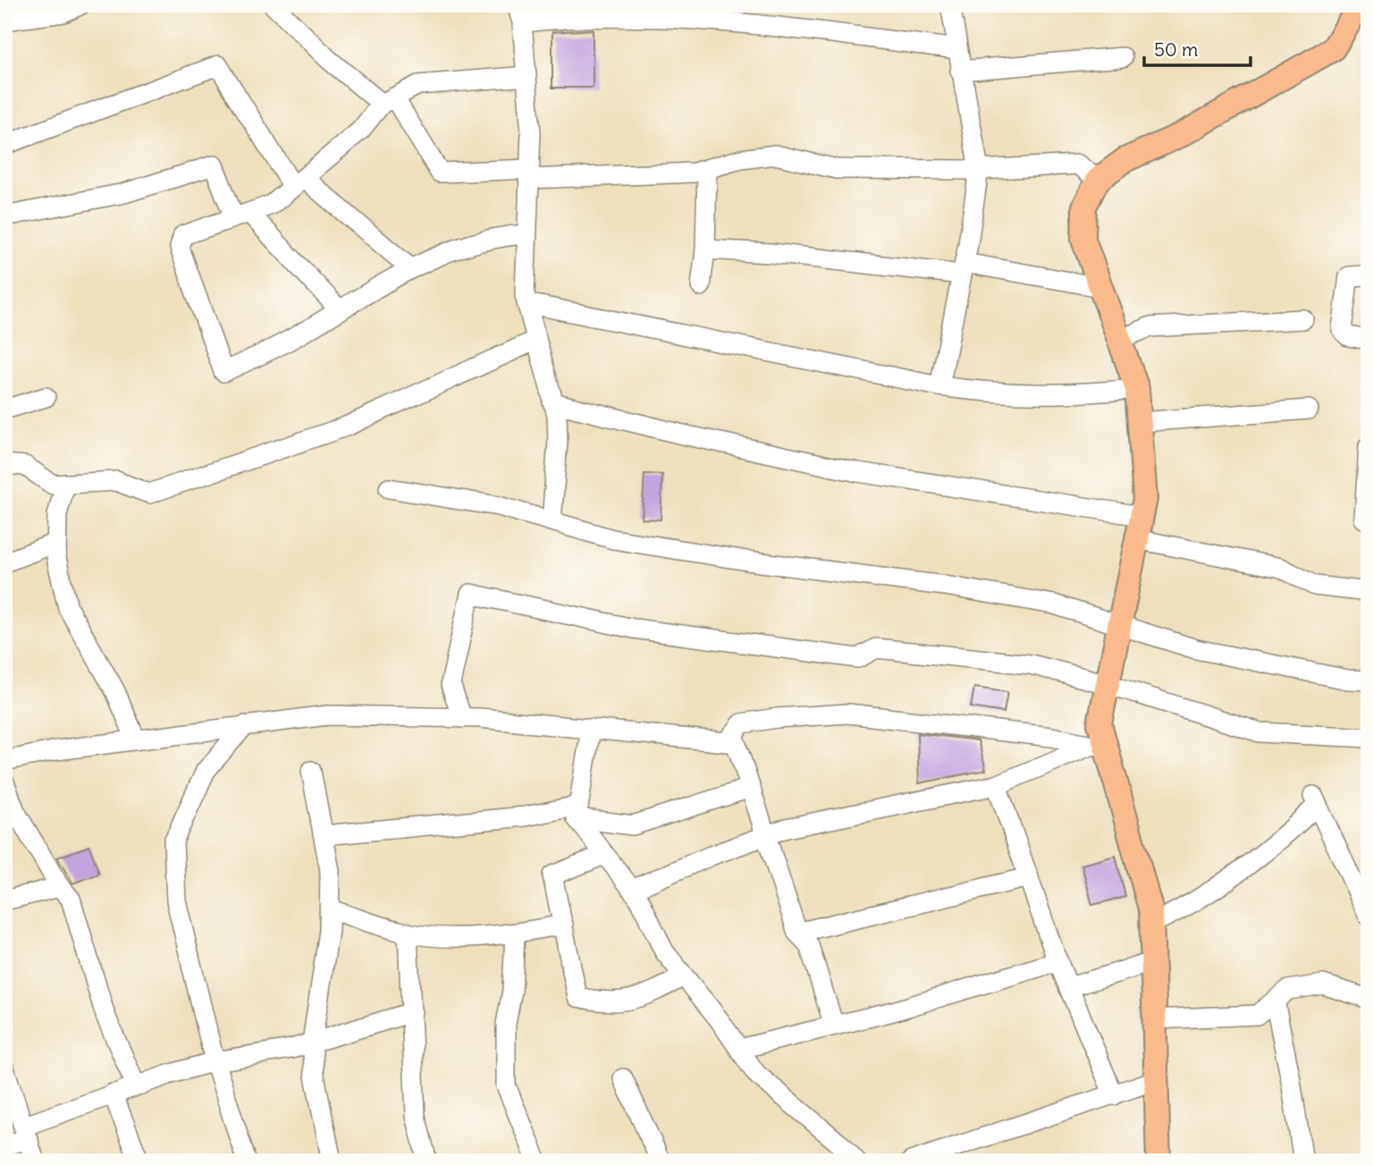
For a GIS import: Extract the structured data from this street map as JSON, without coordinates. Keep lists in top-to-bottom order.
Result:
{
  "scale_bar": "50 m"
}
